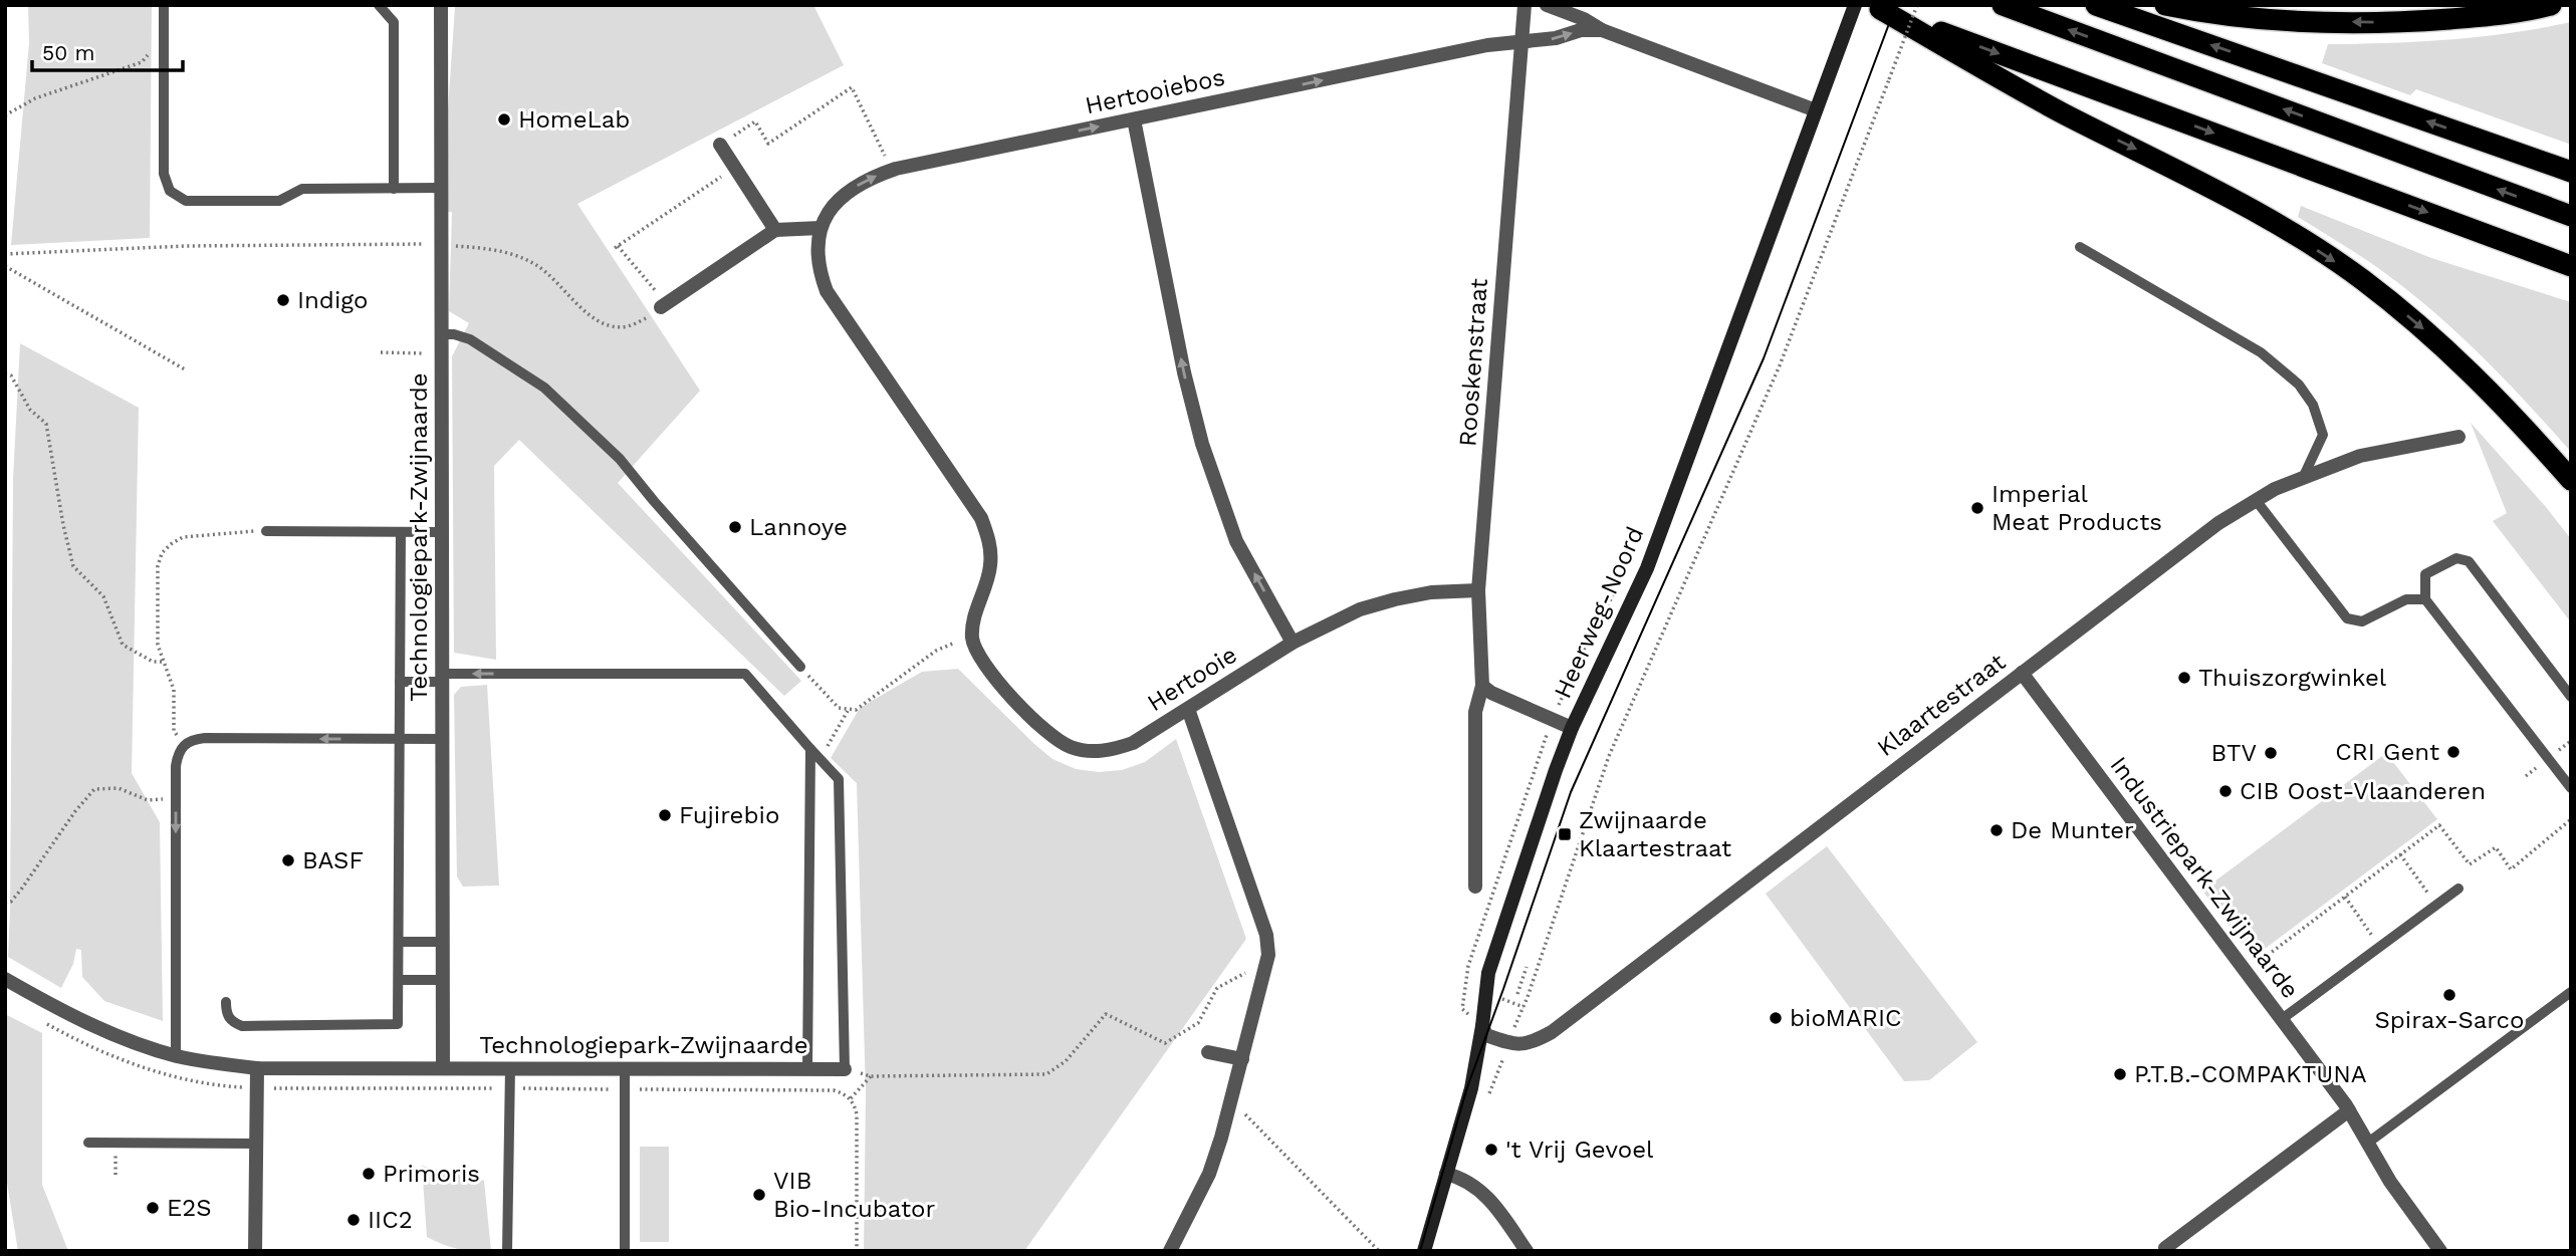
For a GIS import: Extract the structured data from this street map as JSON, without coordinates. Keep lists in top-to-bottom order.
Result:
{
  "streets": {
    "street": [
      "Hertooiebos",
      "Rooskenstraat",
      "Technologiepark-Zwijnaarde",
      "Heerweg-Noord",
      "Hertooie",
      "Klaartestraat",
      "Industriepark-Zwijnaarde"
    ]
  },
  "crossings": [
    ["Hertooiebos", "Rooskenstraat"],
    ["Hertooiebos", "Hertooie"],
    ["Rooskenstraat", "Hertooie"],
    ["Klaartestraat", "Industriepark-Zwijnaarde"]
  ],
  "one_way": ["Hertooiebos"],
  "places": {
    "other": [
      "HomeLab",
      "Indigo",
      "Imperial Meat Products",
      "Lannoye",
      "Thuiszorgwinkel",
      "CRI Gent",
      "BTV",
      "CIB Oost-Vlaanderen",
      "Fujirebio",
      "De Munter",
      "BASF",
      "Spirax-Sarco",
      "bioMARIC",
      "P.T.B.-COMPAKTUNA",
      "'t Vrij Gevoel",
      "Primoris",
      "VIB Bio-Incubator",
      "E2S",
      "IIC2"
    ],
    "transit": ["Zwijnaarde Klaartestraat"]
  },
  "scale_bar": "50 m"
}
